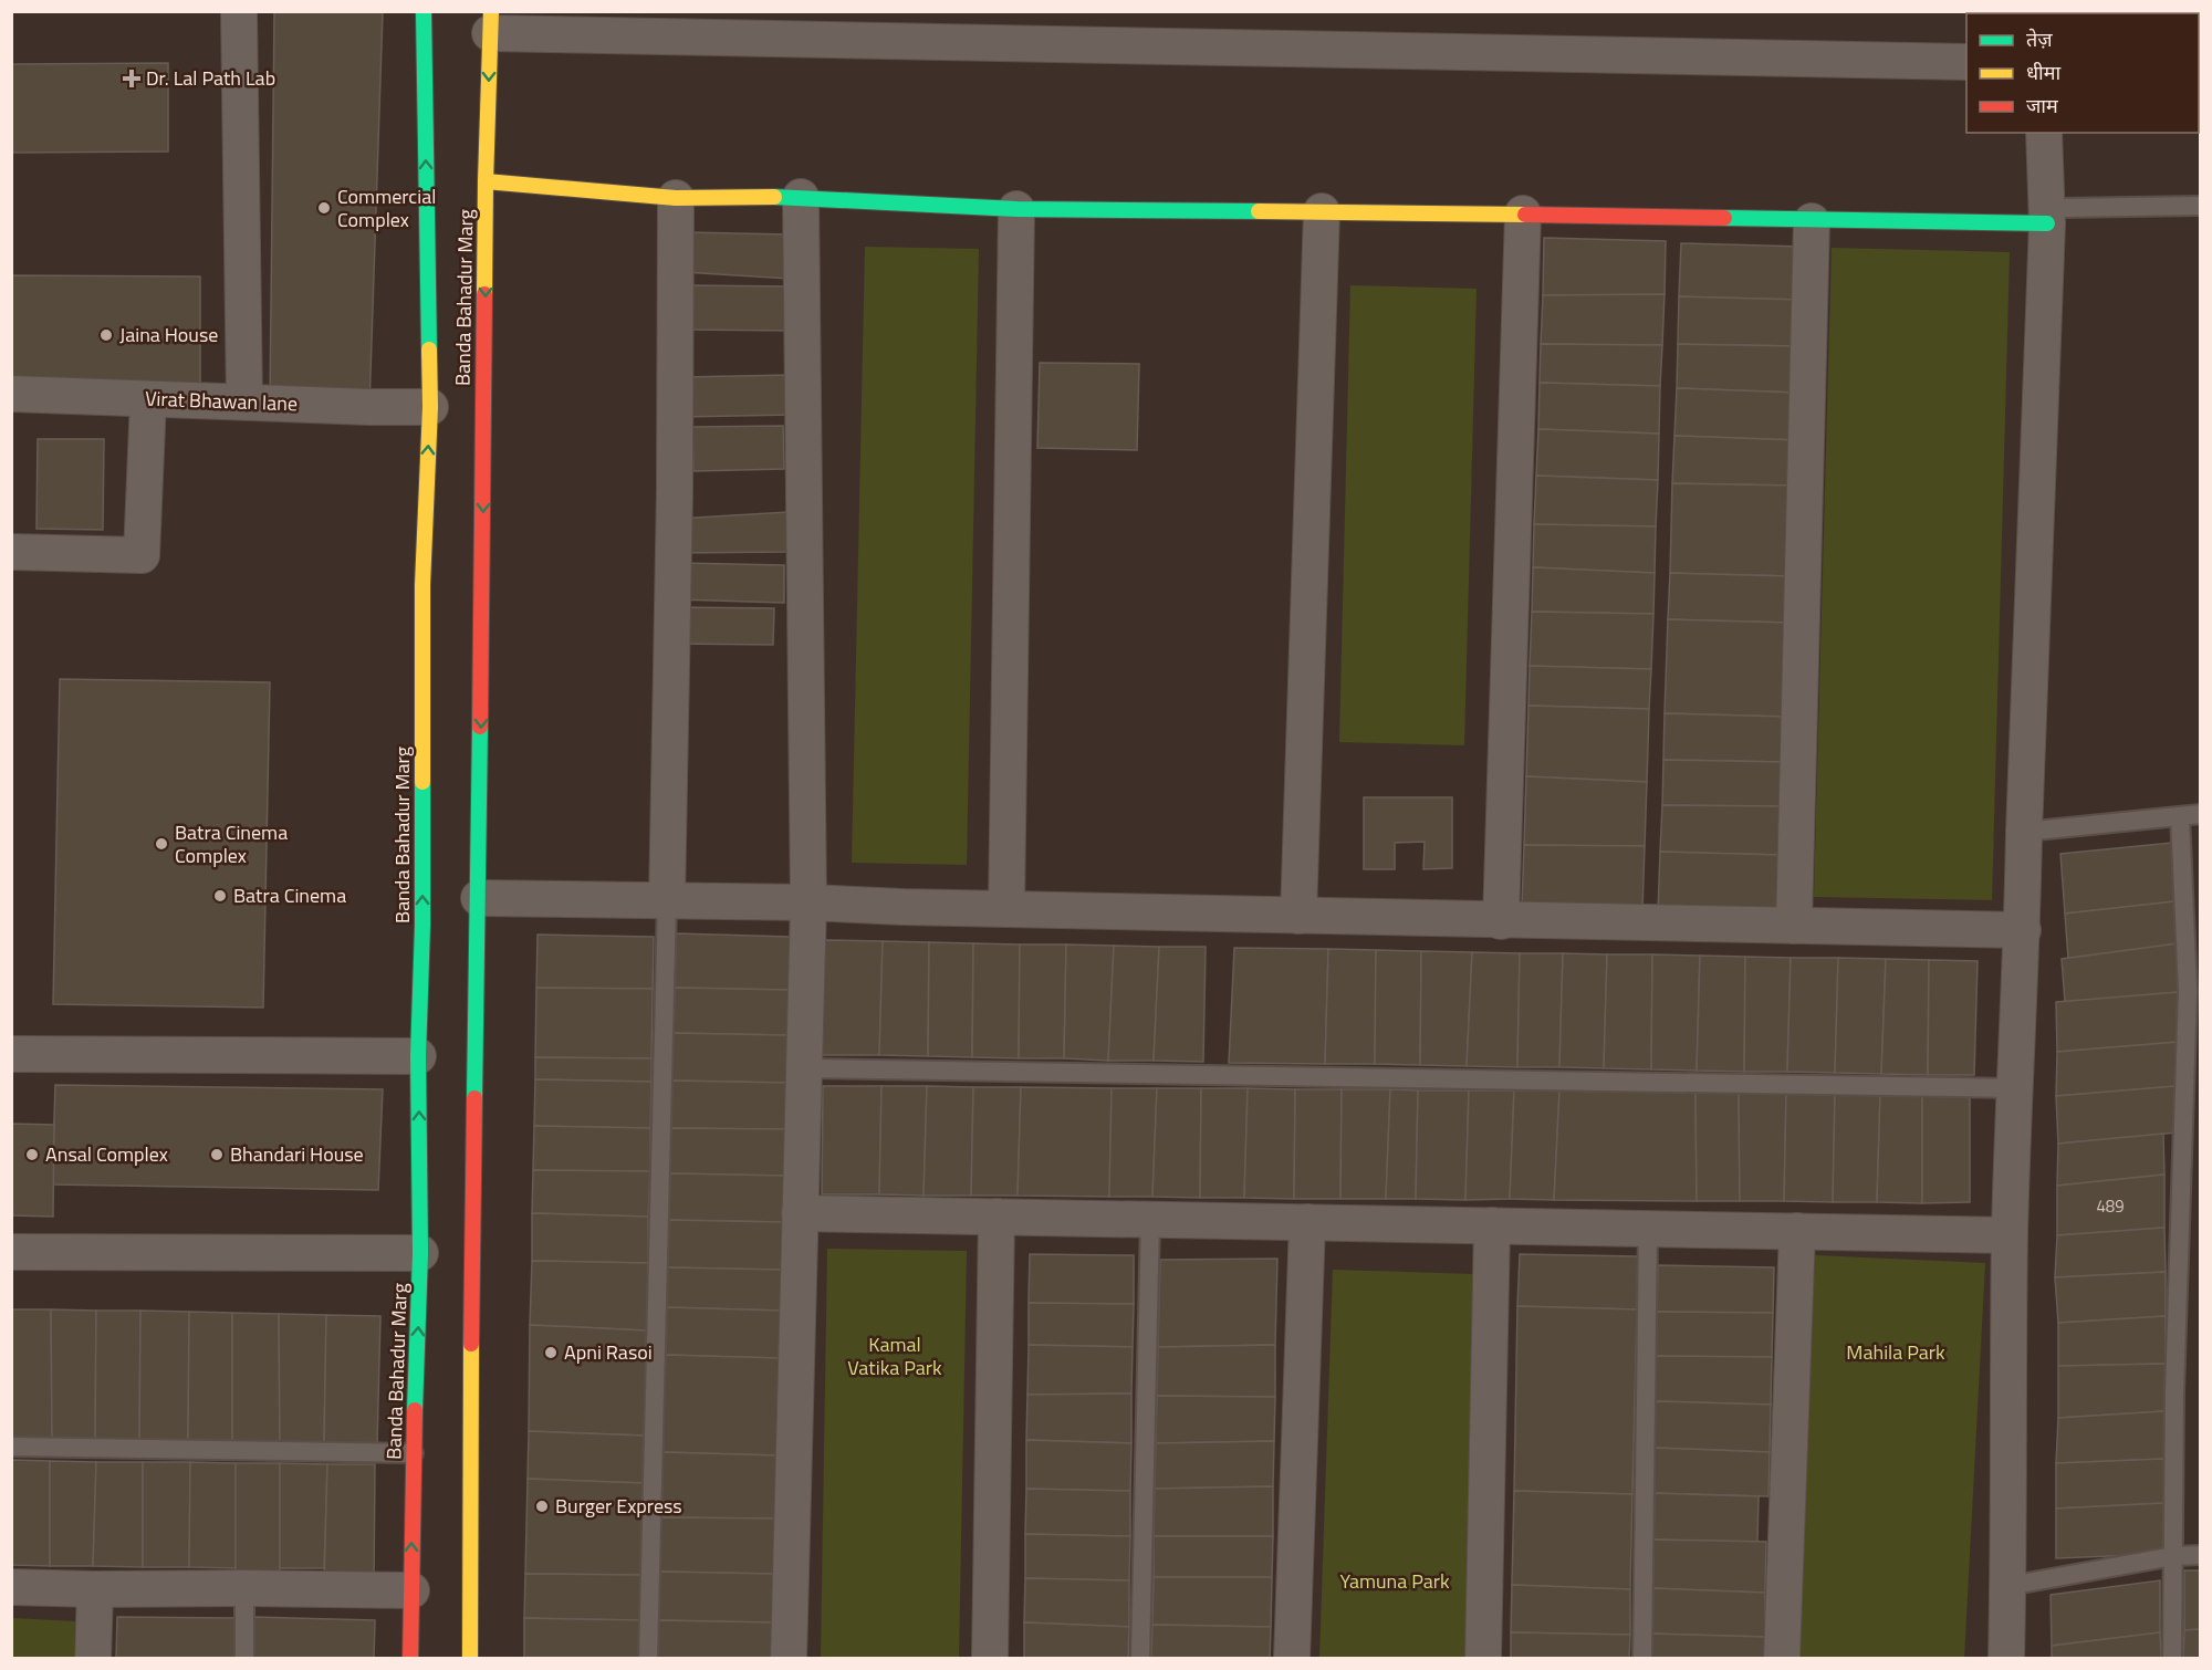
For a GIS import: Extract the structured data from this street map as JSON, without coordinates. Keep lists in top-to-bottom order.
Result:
{
  "streets": {
    "street": ["Banda Bahadur Marg", "Virat Bhawan lane"]
  },
  "crossings": [
    ["Banda Bahadur Marg", "Virat Bhawan lane"]
  ],
  "parks": ["Kamal Vatika Park", "Mahila Park", "Yamuna Park"],
  "places": {
    "health": ["Dr. Lal Path Lab"],
    "other": [
      "Commercial Complex",
      "Jaina House",
      "Batra Cinema Complex",
      "Batra Cinema",
      "Ansal Complex",
      "Bhandari House",
      "Apni Rasoi",
      "Burger Express"
    ]
  },
  "house_numbers": ["489"],
  "legend": ["तेज़", "धीमा", "जाम"]
}
